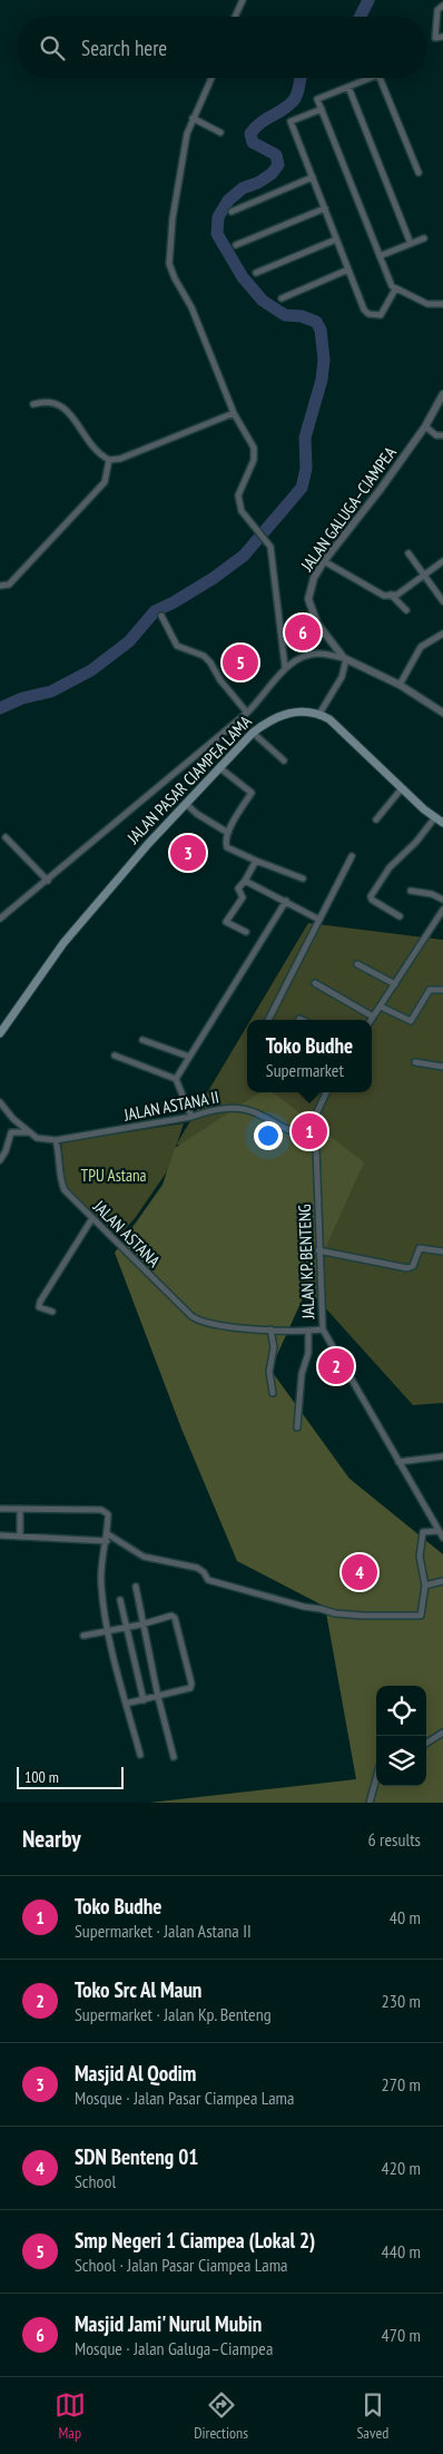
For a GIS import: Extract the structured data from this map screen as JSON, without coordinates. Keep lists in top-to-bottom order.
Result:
{
  "streets": {
    "main road": ["JALAN PASAR CIAMPEA LAMA"],
    "street": [
      "JALAN GALUGA–CIAMPEA",
      "JALAN ASTANA II",
      "JALAN ASTANA",
      "JALAN KP. BENTENG"
    ]
  },
  "crossings": [
    ["JALAN ASTANA II", "JALAN ASTANA"],
    ["JALAN ASTANA II", "JALAN KP. BENTENG"],
    ["JALAN ASTANA", "JALAN KP. BENTENG"]
  ],
  "parks": ["TPU Astana"],
  "scale_bar": "100 m",
  "page": {
    "search": "Search here",
    "pins": [
      "6",
      "5",
      "3",
      "1",
      "2",
      "4"
    ],
    "popup": ["Toko Budhe", "Supermarket"],
    "scale": "100 m",
    "heading": ["Nearby", "6 results"],
    "list": [
      {
        "mark": "1",
        "name": "Toko Budhe",
        "note": "Supermarket · Jalan Astana II",
        "value": "40 m"
      },
      {
        "mark": "2",
        "name": "Toko Src Al Maun",
        "note": "Supermarket · Jalan Kp. Benteng",
        "value": "230 m"
      },
      {
        "mark": "3",
        "name": "Masjid Al Qodim",
        "note": "Mosque · Jalan Pasar Ciampea Lama",
        "value": "270 m"
      },
      {
        "mark": "4",
        "name": "SDN Benteng 01",
        "note": "School",
        "value": "420 m"
      },
      {
        "mark": "5",
        "name": "Smp Negeri 1 Ciampea (Lokal 2)",
        "note": "School · Jalan Pasar Ciampea Lama",
        "value": "440 m"
      },
      {
        "mark": "6",
        "name": "Masjid Jami' Nurul Mubin",
        "note": "Mosque · Jalan Galuga–Ciampea",
        "value": "470 m"
      }
    ],
    "nav": ["Map", "Directions", "Saved"]
  }
}
